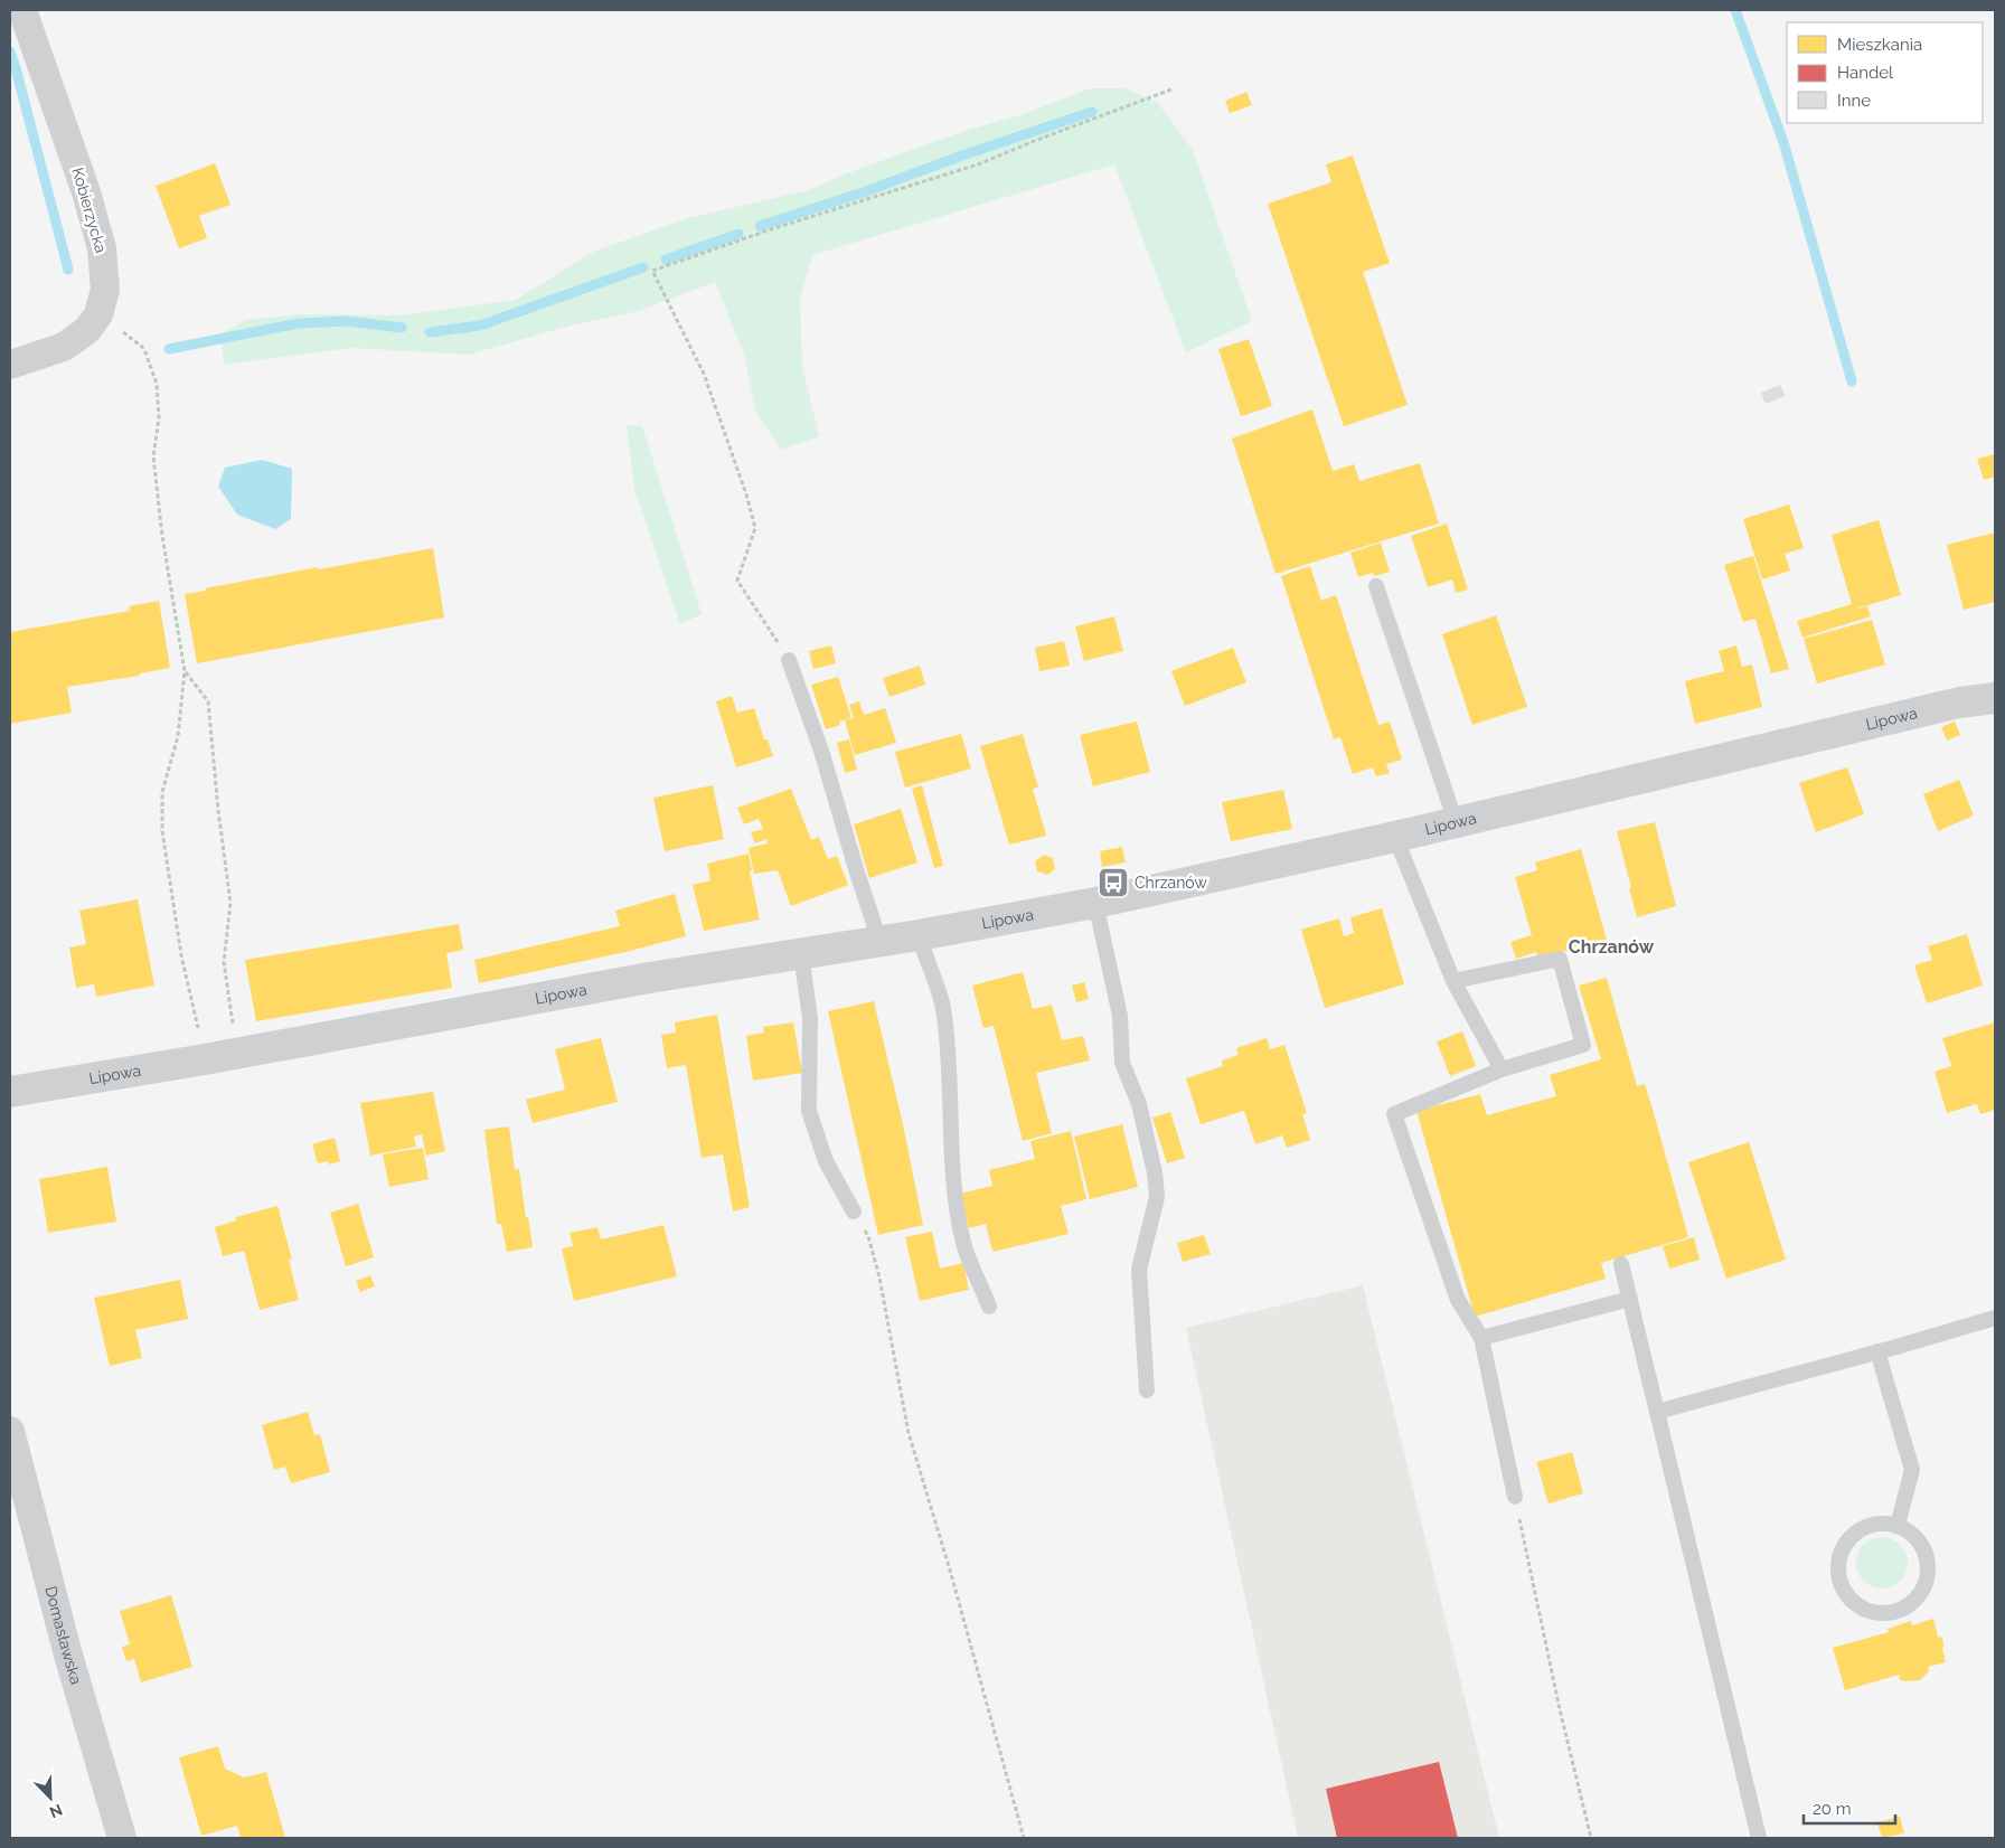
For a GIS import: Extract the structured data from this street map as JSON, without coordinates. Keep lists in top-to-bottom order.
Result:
{
  "streets": {
    "street": ["Kobierzycka", "Lipowa", "Domasławska"]
  },
  "districts": ["Chrzanów"],
  "places": {
    "bus stop": ["Chrzanów"]
  },
  "legend": ["Mieszkania", "Handel", "Inne"],
  "scale_bar": "20 m",
  "north": "bottom right"
}
